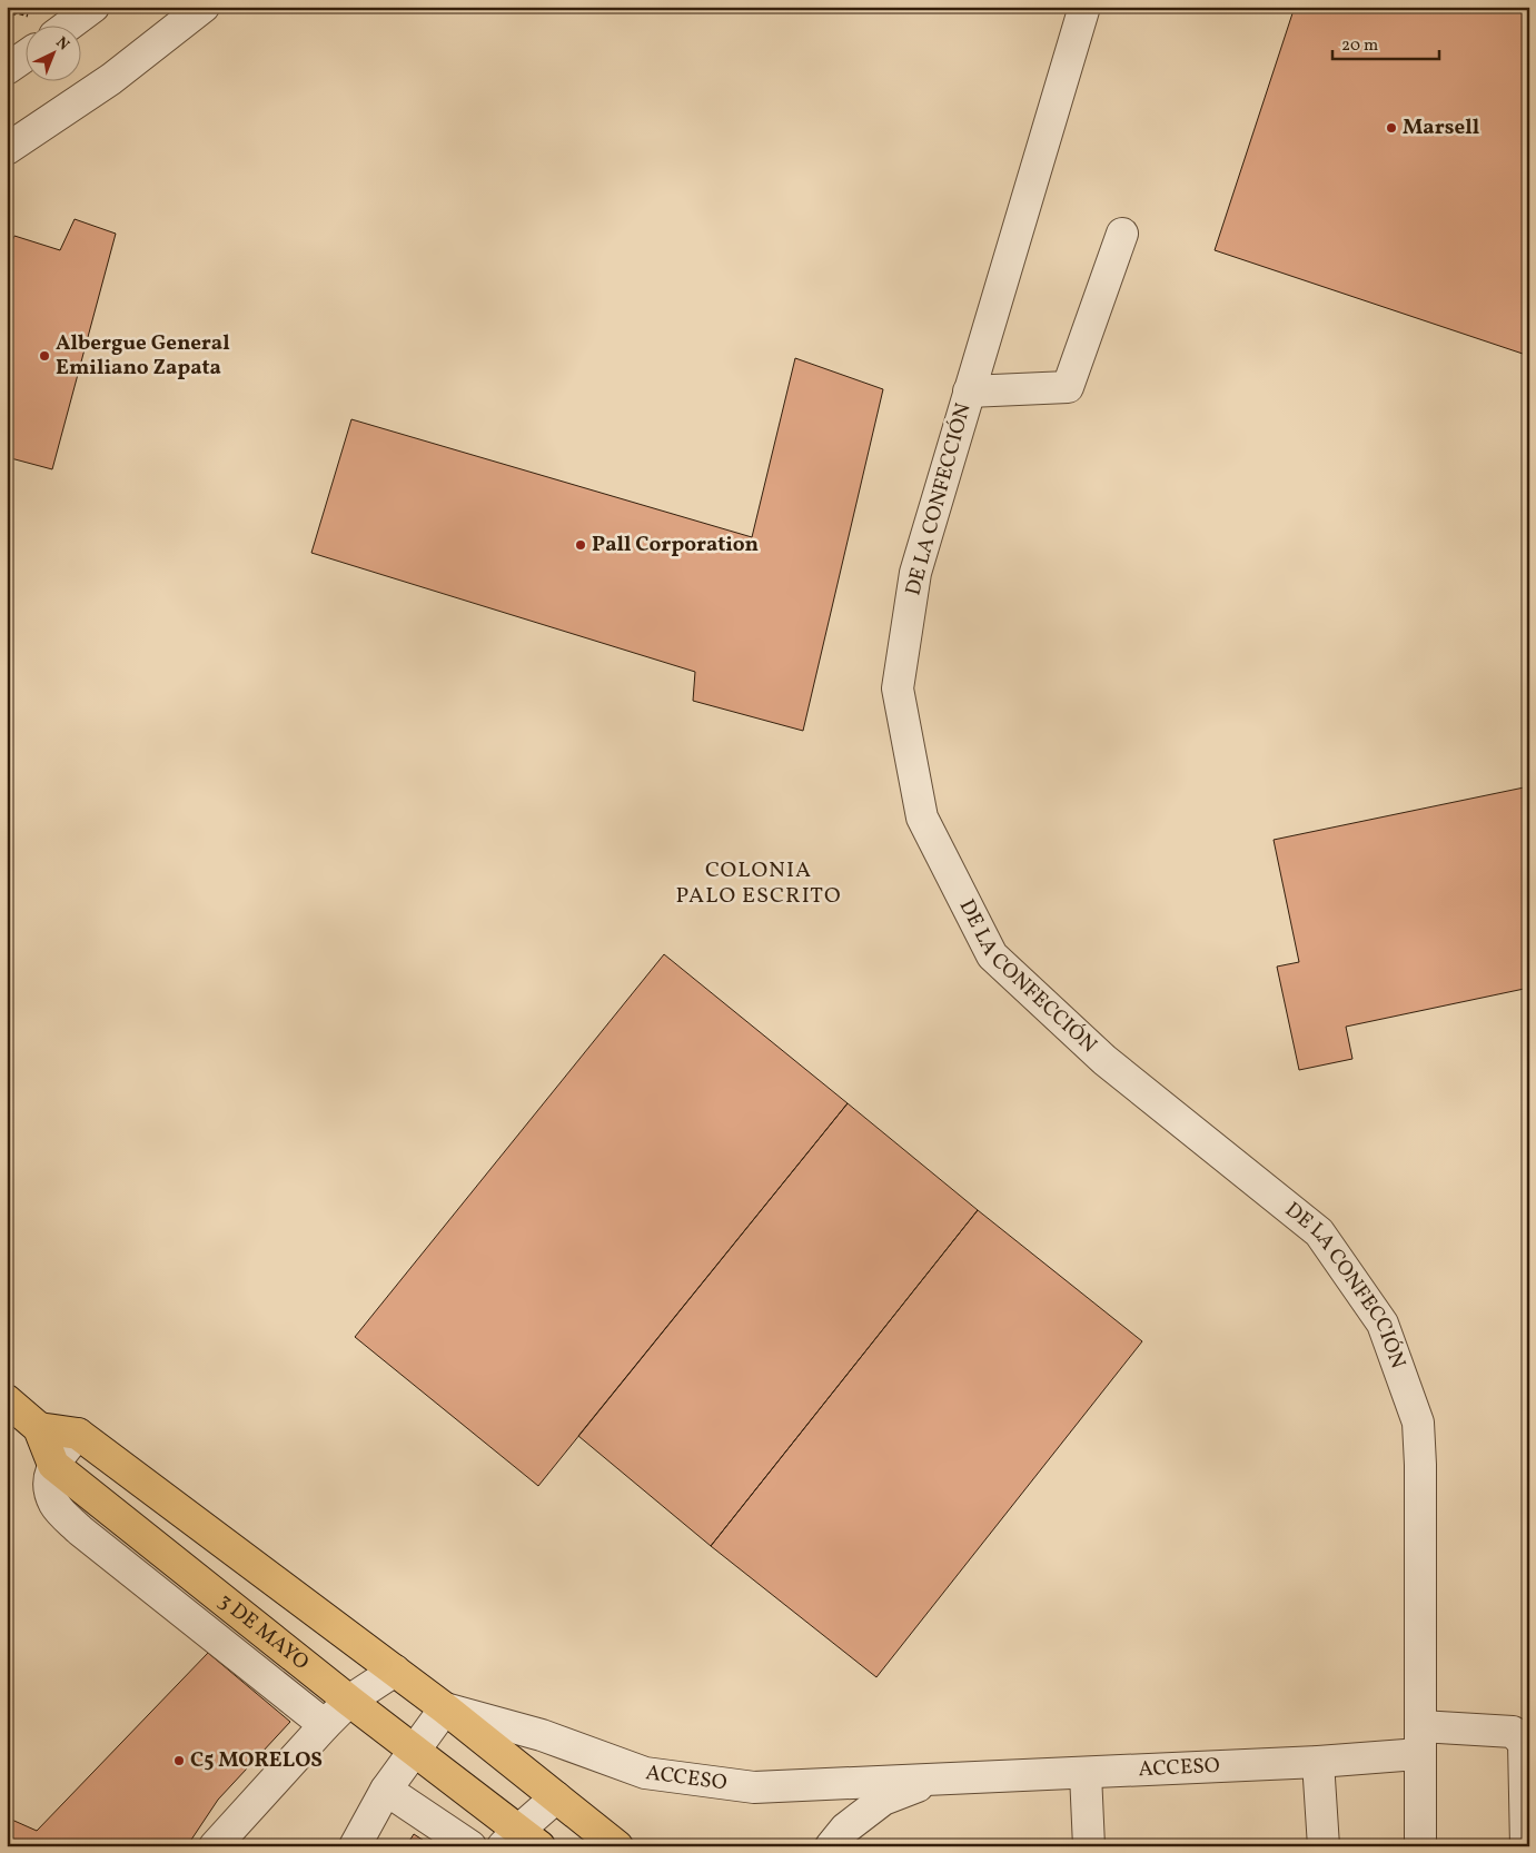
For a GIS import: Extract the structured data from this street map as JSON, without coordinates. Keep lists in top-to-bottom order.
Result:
{
  "streets": {
    "main road": ["3 DE MAYO"],
    "street": ["DE LA CONFECCIÓN", "ACCESO"]
  },
  "crossings": [
    ["DE LA CONFECCIÓN", "ACCESO"]
  ],
  "districts": ["COLONIA PALO ESCRITO"],
  "places": [
    "Marsell",
    "Albergue General Emiliano Zapata",
    "Pall Corporation",
    "C5 MORELOS"
  ],
  "scale_bar": "20 m",
  "north": "top right"
}
